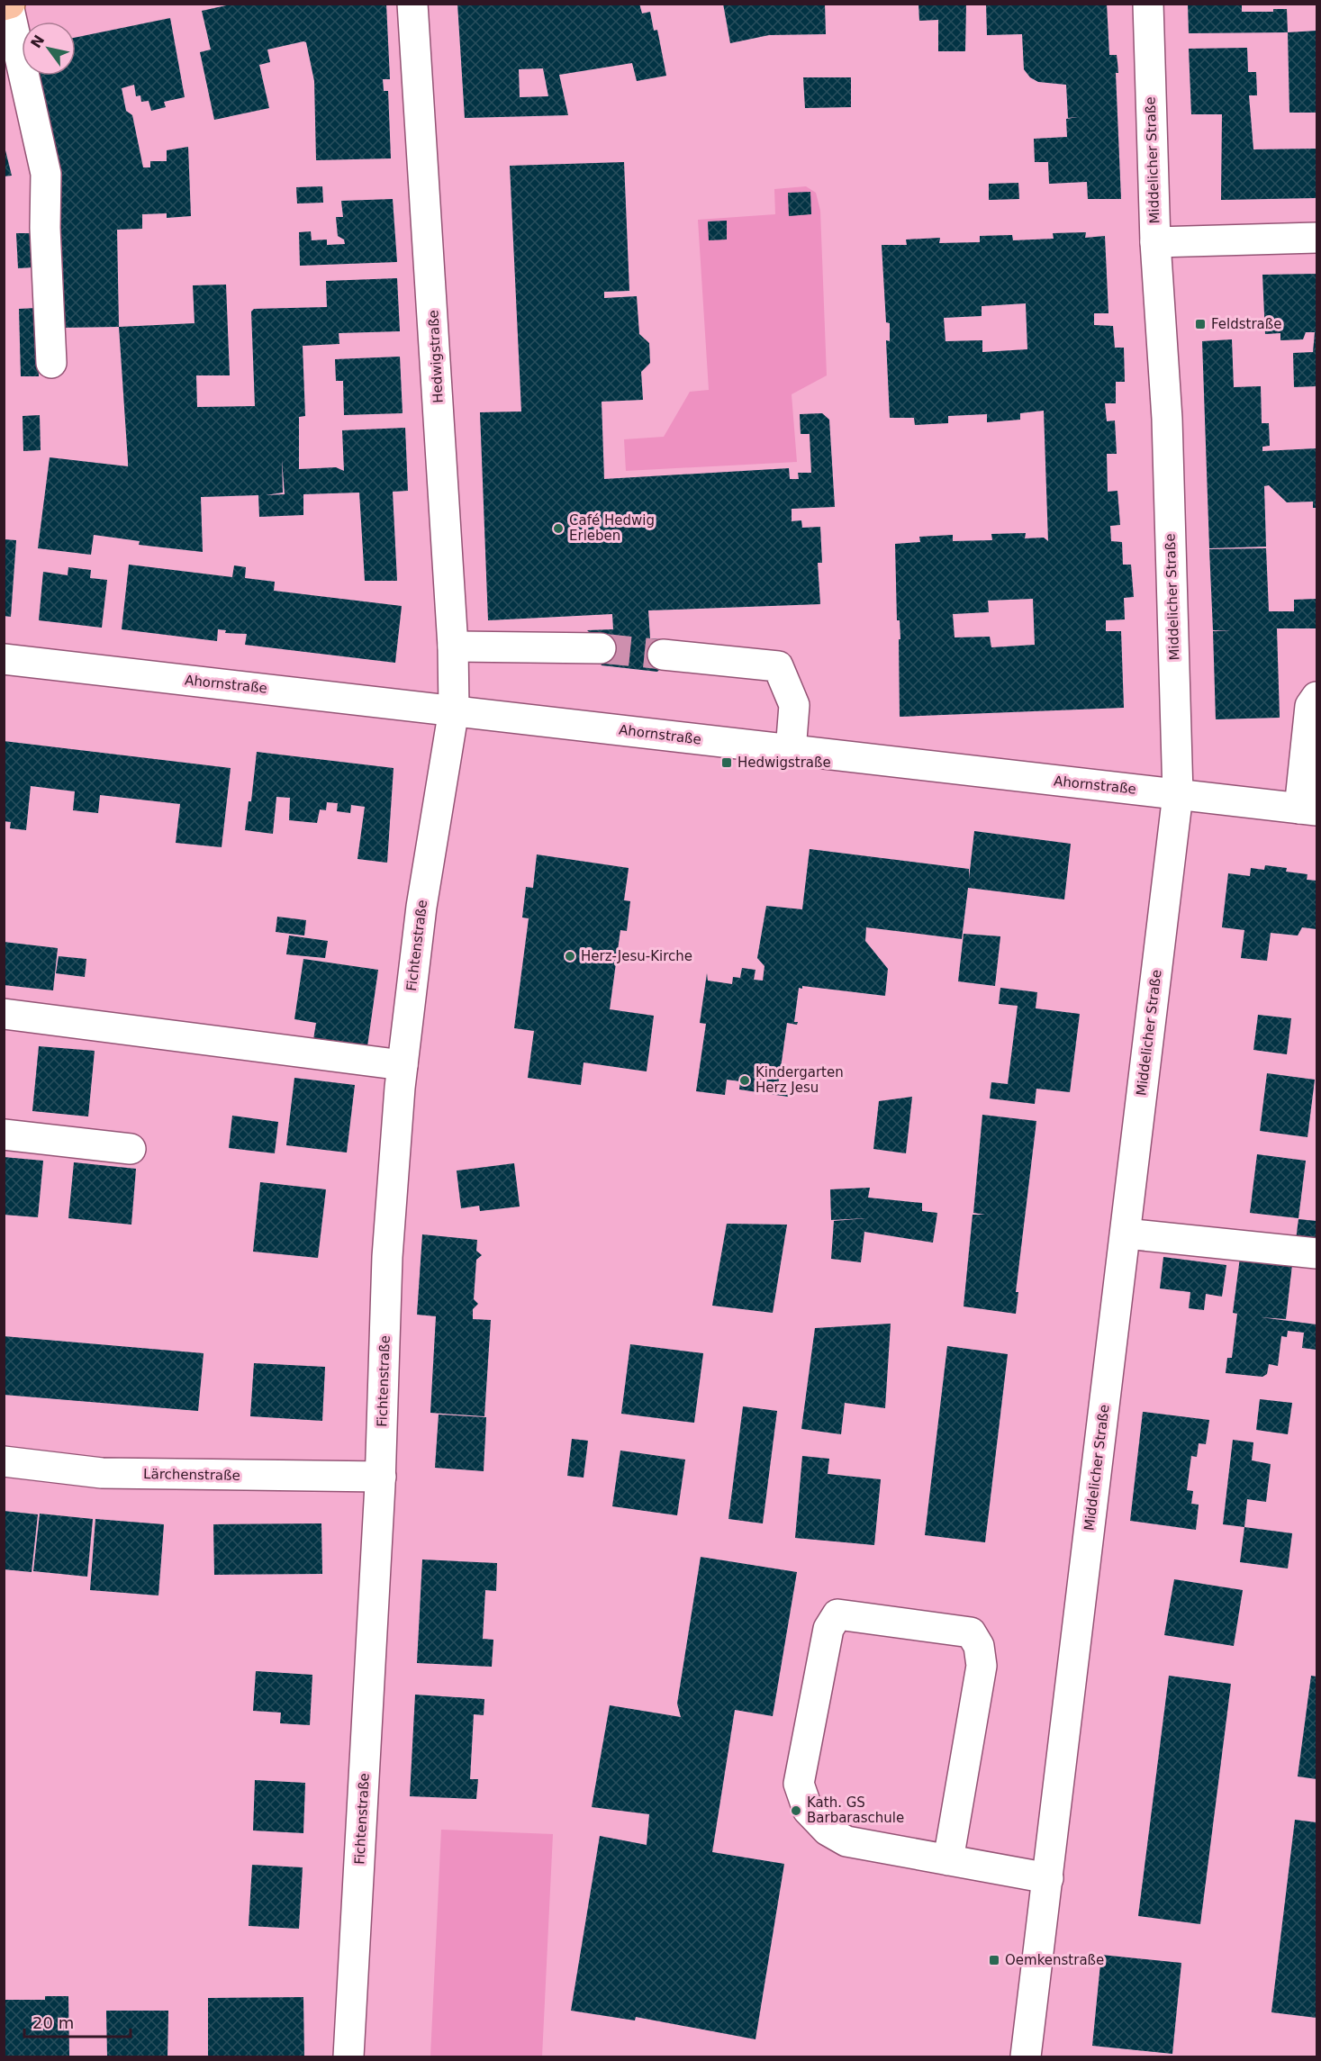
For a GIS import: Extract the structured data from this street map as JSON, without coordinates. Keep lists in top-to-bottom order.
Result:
{
  "streets": {
    "street": [
      "Middelicher Straße",
      "Hedwigstraße",
      "Ahornstraße",
      "Fichtenstraße",
      "Lärchenstraße"
    ]
  },
  "crossings": [
    ["Middelicher Straße", "Ahornstraße"],
    ["Hedwigstraße", "Ahornstraße"],
    ["Hedwigstraße", "Fichtenstraße"],
    ["Ahornstraße", "Fichtenstraße"],
    ["Fichtenstraße", "Lärchenstraße"]
  ],
  "places": {
    "transit": ["Feldstraße", "Hedwigstraße", "Oemkenstraße"],
    "other": [
      "Café Hedwig Erleben",
      "Herz-Jesu-Kirche",
      "Kindergarten Herz Jesu",
      "Kath. GS Barbaraschule"
    ]
  },
  "scale_bar": "20 m",
  "north": "top left"
}
